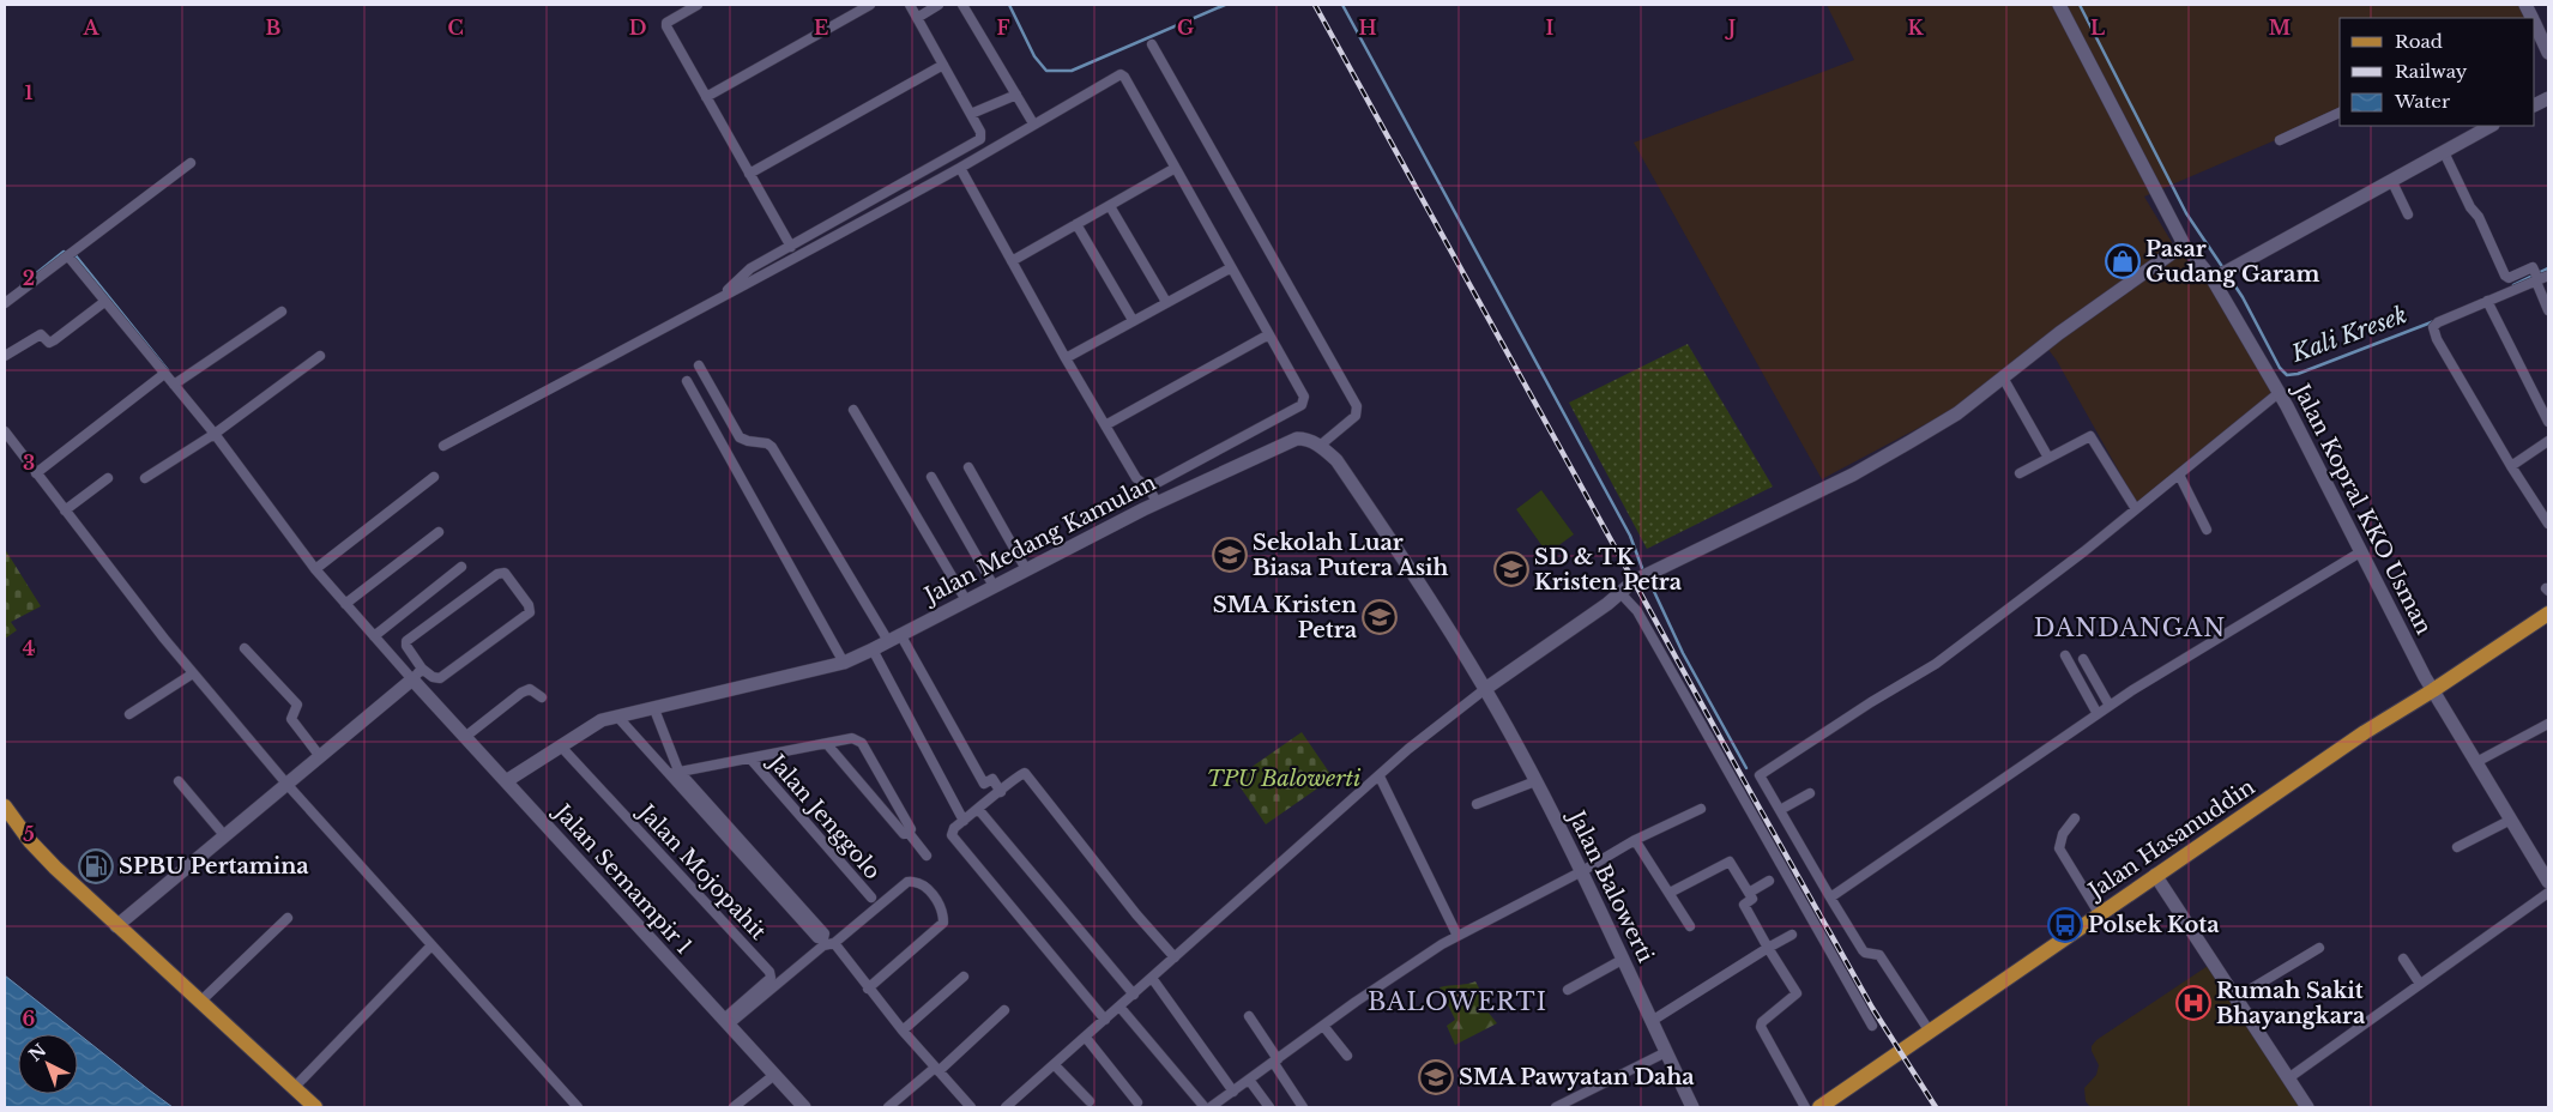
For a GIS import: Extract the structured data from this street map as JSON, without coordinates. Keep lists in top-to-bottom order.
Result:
{
  "streets": {
    "main road": ["Jalan Hasanuddin"],
    "street": [
      "Jalan Kopral KKO Usman",
      "Jalan Medang Kamulan",
      "Jalan Jenggolo",
      "Jalan Mojopahit",
      "Jalan Semampir 1",
      "Jalan Balowerti"
    ]
  },
  "crossings": [
    ["Jalan Kopral KKO Usman", "Jalan Hasanuddin"],
    ["Jalan Medang Kamulan", "Jalan Mojopahit"],
    ["Jalan Medang Kamulan", "Jalan Semampir 1"],
    ["Jalan Mojopahit", "Jalan Semampir 1"]
  ],
  "districts": ["DANDANGAN", "BALOWERTI"],
  "water": ["Kali Kresek"],
  "parks": ["TPU Balowerti"],
  "places": {
    "shop": ["Pasar Gudang Garam"],
    "school or university": [
      "Sekolah Luar Biasa Putera Asih",
      "SD & TK Kristen Petra",
      "SMA Kristen Petra",
      "SMA Pawyatan Daha"
    ],
    "fuel station": ["SPBU Pertamina"],
    "bus stop": ["Polsek Kota"],
    "hospital": ["Rumah Sakit Bhayangkara"]
  },
  "legend": ["Road", "Railway", "Water"],
  "north": "top left",
  "grid": {
    "columns": [
      "A",
      "B",
      "C",
      "D",
      "E",
      "F",
      "G",
      "H",
      "I",
      "J",
      "K",
      "L",
      "M"
    ],
    "rows": [
      "1",
      "2",
      "3",
      "4",
      "5",
      "6"
    ]
  }
}
